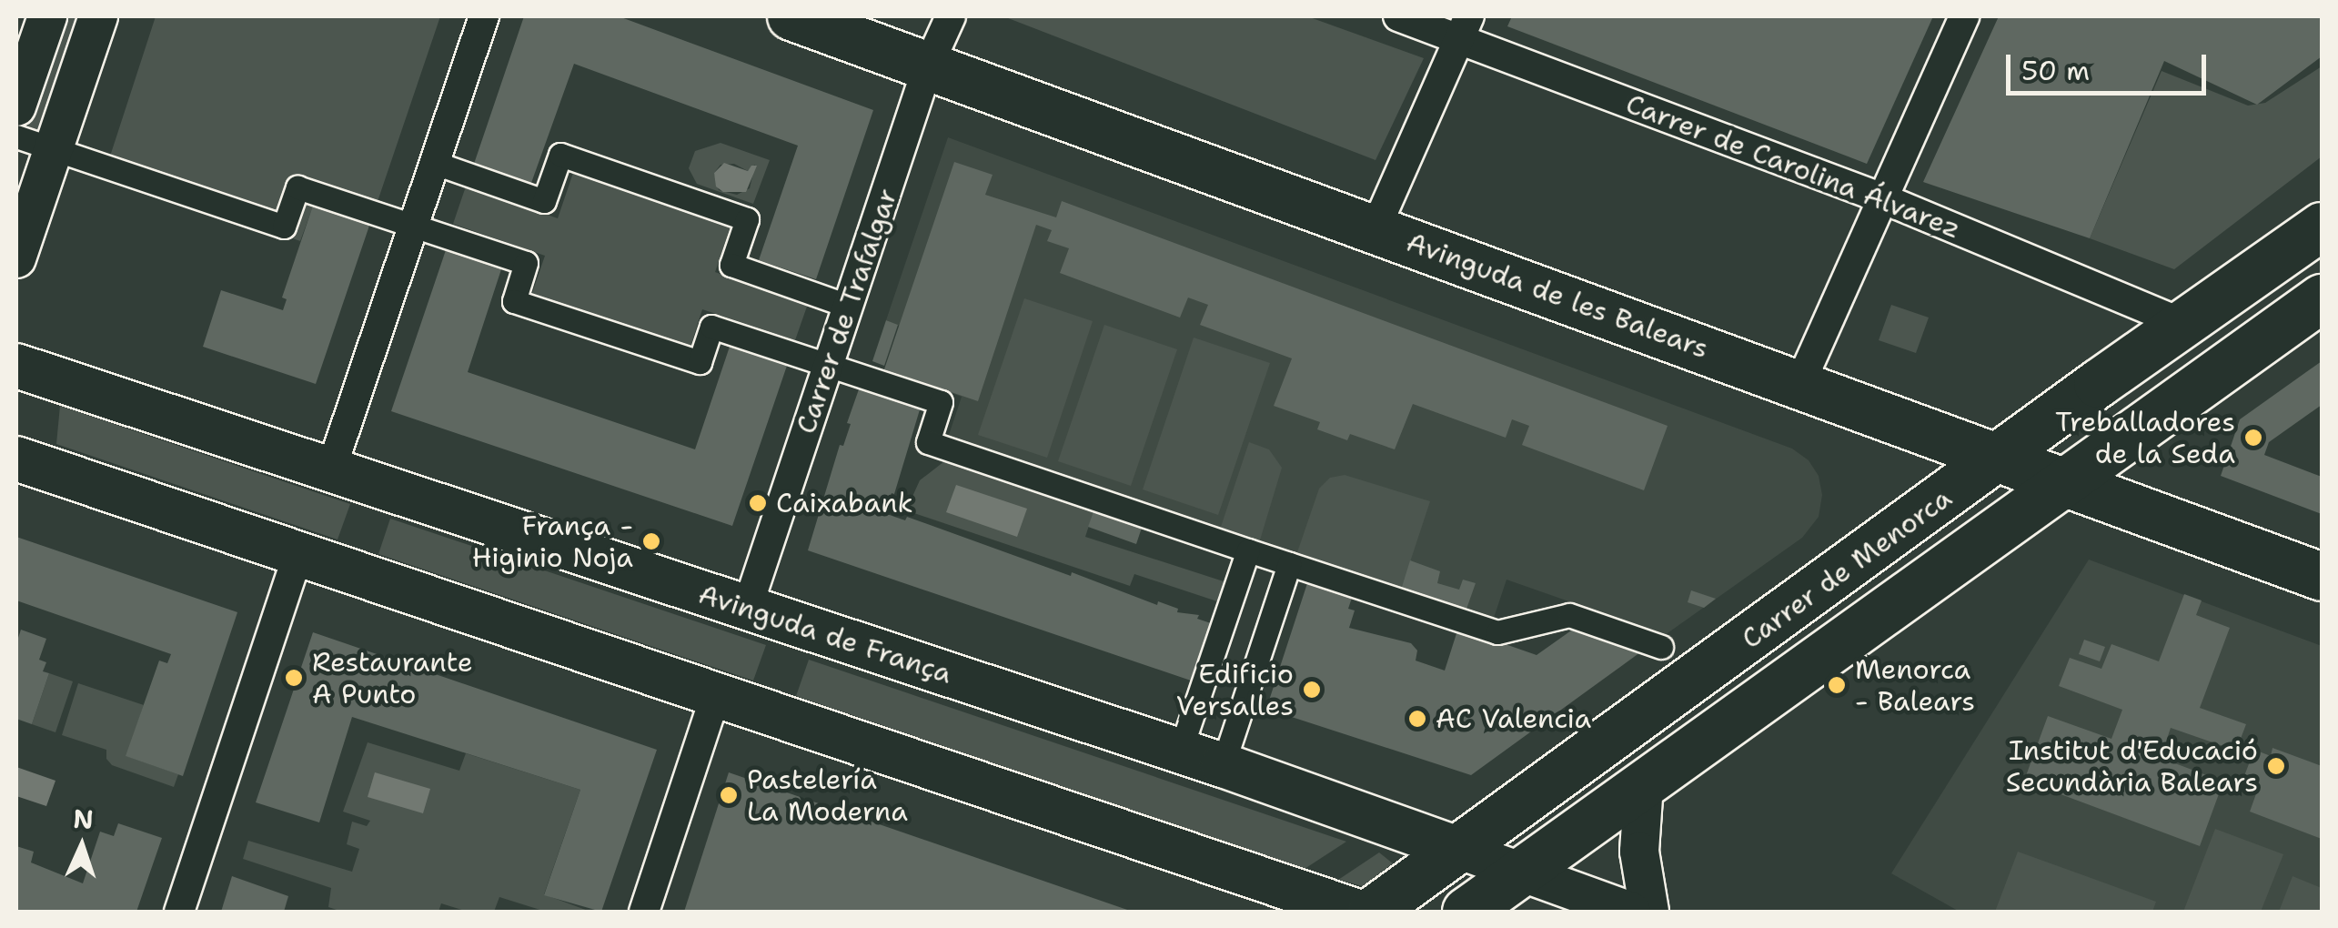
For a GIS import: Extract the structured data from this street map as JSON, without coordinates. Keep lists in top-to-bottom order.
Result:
{
  "streets": {
    "main road": ["Avinguda de les Balears", "Carrer de Menorca", "Avinguda de França"],
    "street": ["Carrer de Carolina Álvarez", "Carrer de Trafalgar"]
  },
  "crossings": [
    ["Carrer de Carolina Álvarez", "Carrer de Menorca"],
    ["Avinguda de les Balears", "Carrer de Trafalgar"],
    ["Avinguda de les Balears", "Carrer de Menorca"],
    ["Carrer de Trafalgar", "Avinguda de França"],
    ["Carrer de Menorca", "Avinguda de França"]
  ],
  "places": [
    "Treballadores de la Seda",
    "Caixabank",
    "França - Higinio Noja",
    "Restaurante A Punto",
    "Menorca - Balears",
    "Edificio Versalles",
    "AC Valencia",
    "Institut d'Educació Secundària Balears",
    "Pastelería La Moderna"
  ],
  "scale_bar": "50 m",
  "north": "top"
}
